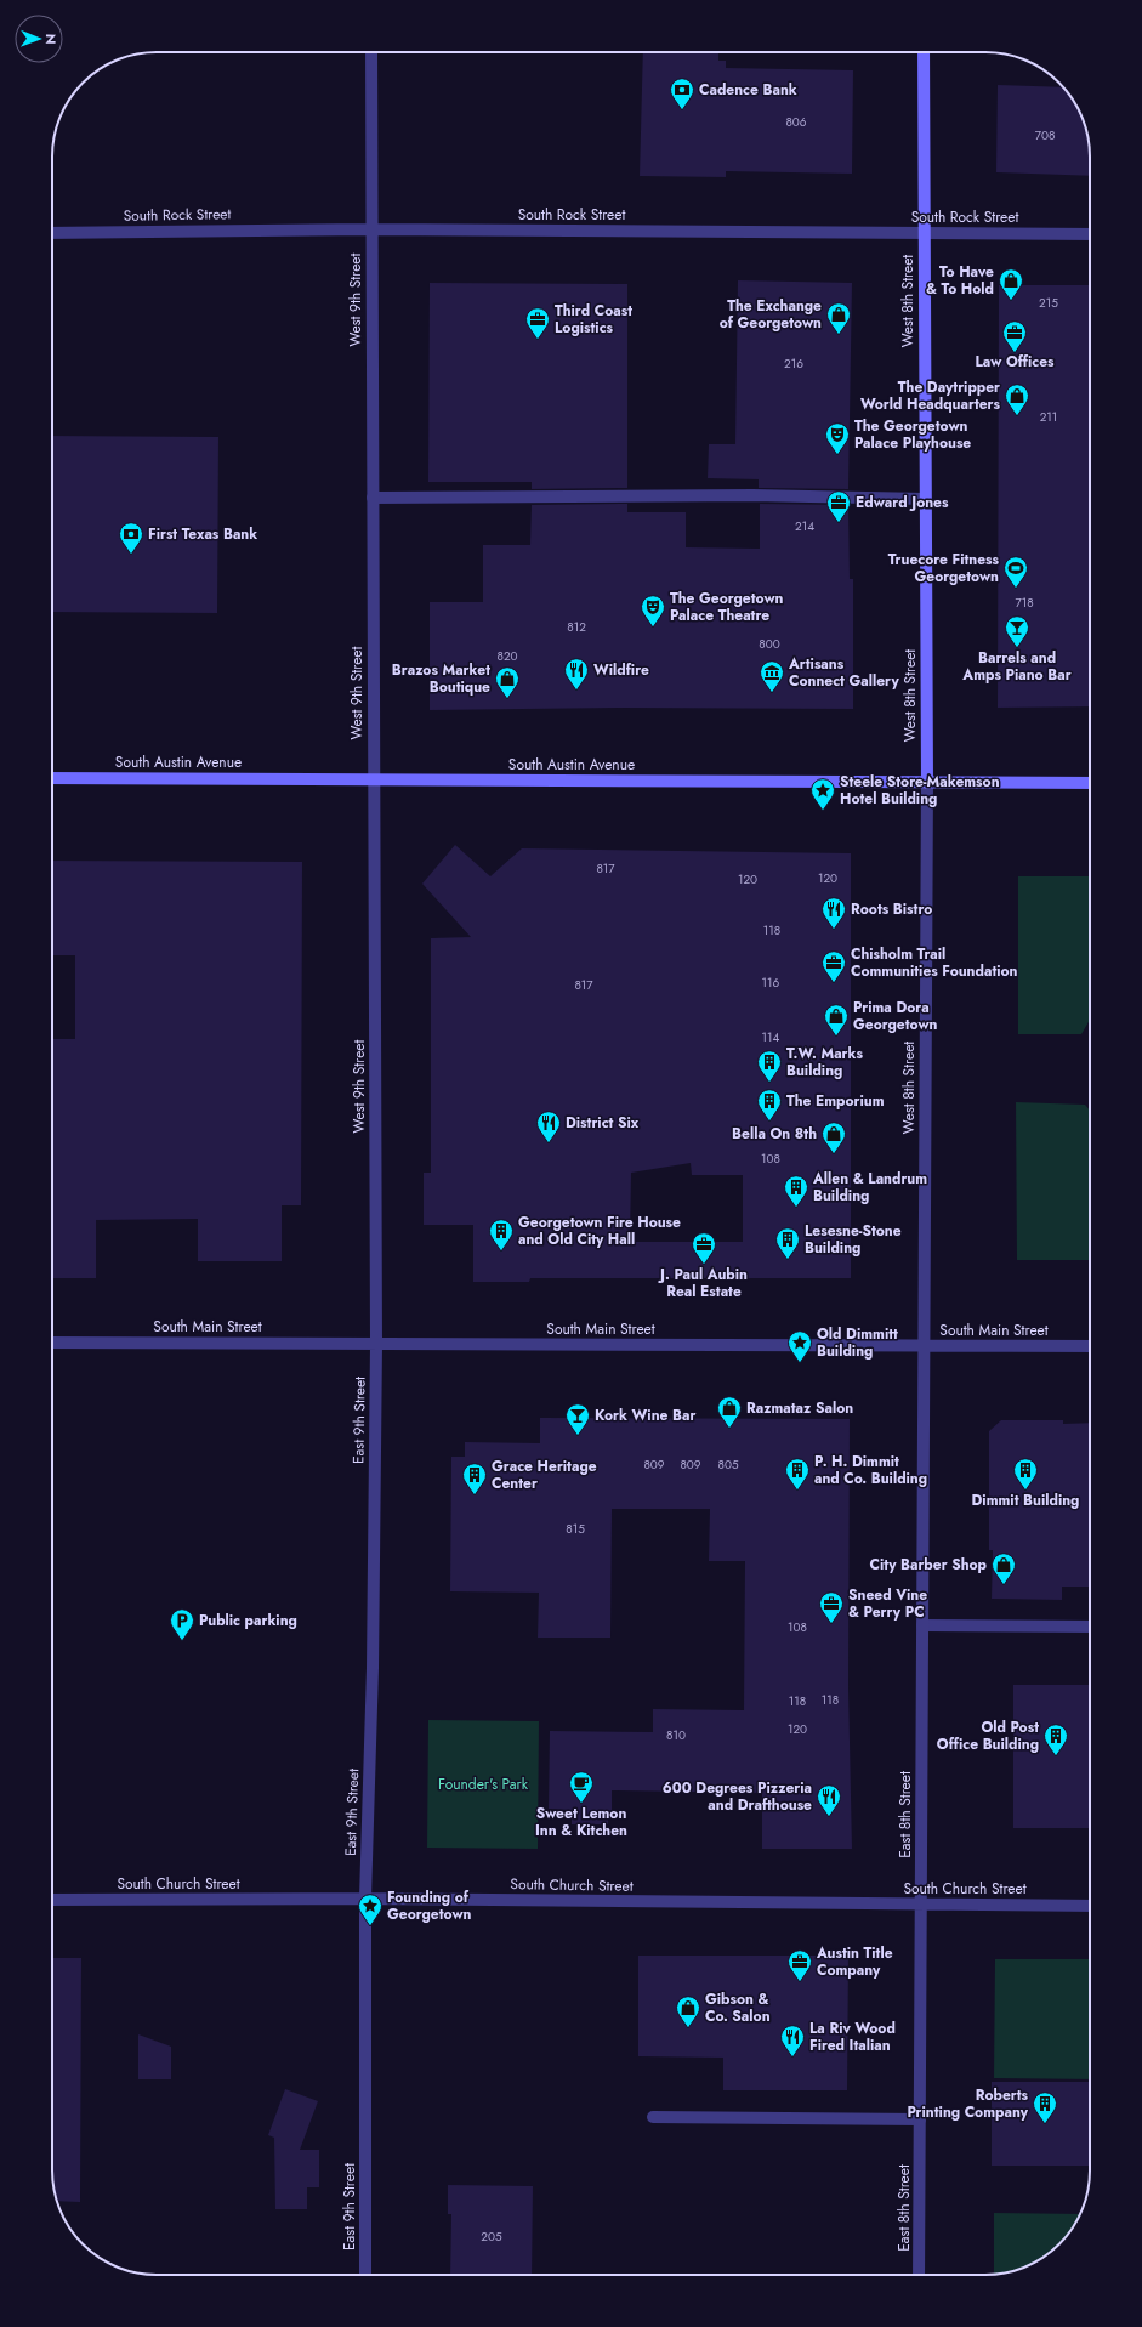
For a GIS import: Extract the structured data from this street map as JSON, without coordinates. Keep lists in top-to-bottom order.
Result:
{
  "streets": {
    "main road": ["West 8th Street", "South Austin Avenue"],
    "street": [
      "South Rock Street",
      "West 9th Street",
      "South Main Street",
      "East 9th Street",
      "East 8th Street",
      "South Church Street"
    ]
  },
  "crossings": [
    ["South Rock Street", "West 9th Street"],
    ["South Rock Street", "West 8th Street"],
    ["West 9th Street", "South Austin Avenue"],
    ["West 9th Street", "South Main Street"],
    ["West 9th Street", "East 9th Street"],
    ["West 8th Street", "South Austin Avenue"],
    ["West 8th Street", "South Main Street"],
    ["West 8th Street", "East 8th Street"],
    ["South Main Street", "East 9th Street"],
    ["South Main Street", "East 8th Street"],
    ["East 9th Street", "South Church Street"],
    ["East 8th Street", "South Church Street"]
  ],
  "parks": ["Founder's Park"],
  "places": {
    "bank": ["Cadence Bank", "First Texas Bank"],
    "shop": [
      "To Have & To Hold",
      "The Exchange of Georgetown",
      "The Daytripper World Headquarters",
      "Brazos Market Boutique",
      "Prima Dora Georgetown",
      "Bella On 8th",
      "Razmataz Salon",
      "City Barber Shop",
      "Gibson & Co. Salon"
    ],
    "office": [
      "Third Coast Logistics",
      "Law Offices",
      "Edward Jones",
      "Chisholm Trail Communities Foundation",
      "J. Paul Aubin Real Estate",
      "Sneed Vine & Perry PC",
      "Austin Title Company"
    ],
    "theatre": ["The Georgetown Palace Playhouse", "The Georgetown Palace Theatre"],
    "sports": ["Truecore Fitness Georgetown"],
    "bar": ["Barrels and Amps Piano Bar", "Kork Wine Bar"],
    "restaurant": [
      "Wildfire",
      "Roots Bistro",
      "District Six",
      "600 Degrees Pizzeria and Drafthouse",
      "La Riv Wood Fired Italian"
    ],
    "museum": ["Artisans Connect Gallery"],
    "place": ["Steele Store-Makemson Hotel Building", "Old Dimmitt Building", "Founding of Georgetown"],
    "building": [
      "T.W. Marks Building",
      "The Emporium",
      "Allen & Landrum Building",
      "Georgetown Fire House and Old City Hall",
      "Lesesne-Stone Building",
      "P. H. Dimmit and Co. Building",
      "Dimmit Building",
      "Grace Heritage Center",
      "Old Post Office Building",
      "Roberts Printing Company"
    ],
    "parking": ["Public parking"],
    "cafe": ["Sweet Lemon Inn & Kitchen"]
  },
  "house_numbers": [
    "806",
    "708",
    "215",
    "216",
    "211",
    "214",
    "718",
    "812",
    "800",
    "820",
    "817",
    "120",
    "120",
    "118",
    "116",
    "817",
    "114",
    "108",
    "809",
    "809",
    "805",
    "815",
    "108",
    "118",
    "118",
    "120",
    "810",
    "205"
  ],
  "north": "right"
}
